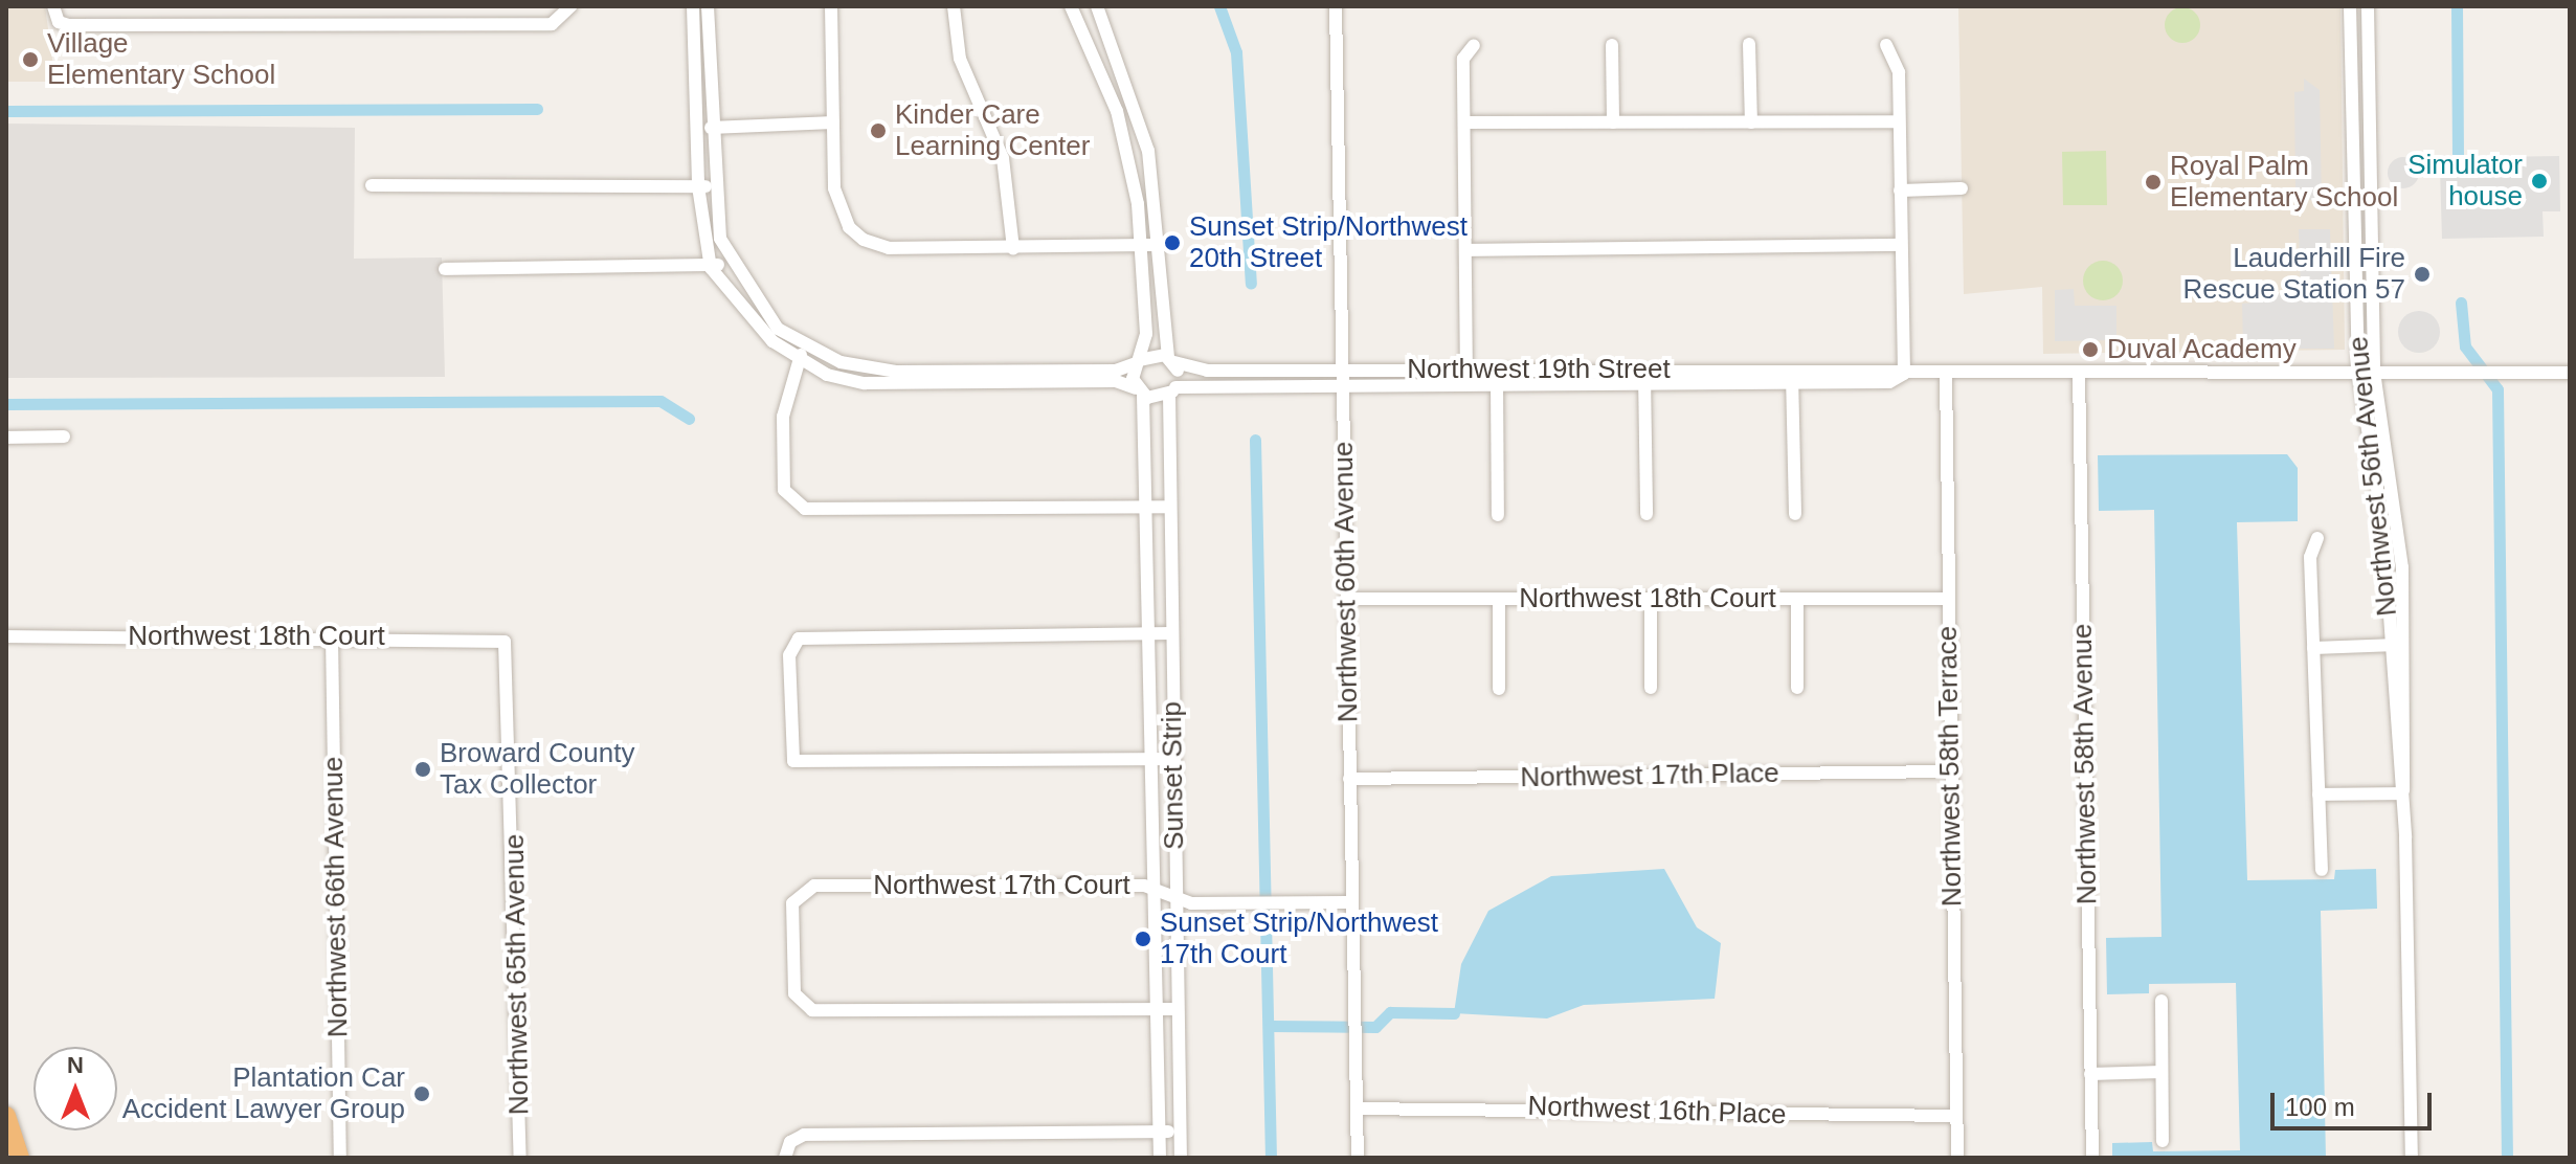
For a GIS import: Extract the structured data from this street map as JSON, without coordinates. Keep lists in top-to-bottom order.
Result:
{
  "streets": {
    "street": [
      "Northwest 19th Street",
      "Northwest 56th Avenue",
      "Northwest 60th Avenue",
      "Northwest 18th Court",
      "Northwest 58th Avenue",
      "Northwest 58th Terrace",
      "Sunset Strip",
      "Northwest 17th Place",
      "Northwest 17th Court",
      "Northwest 66th Avenue",
      "Northwest 65th Avenue",
      "Northwest 16th Place"
    ]
  },
  "crossings": [
    ["Northwest 19th Street", "Northwest 56th Avenue"],
    ["Northwest 19th Street", "Northwest 60th Avenue"],
    ["Northwest 19th Street", "Northwest 58th Avenue"],
    ["Northwest 19th Street", "Northwest 58th Terrace"],
    ["Northwest 19th Street", "Sunset Strip"],
    ["Northwest 60th Avenue", "Northwest 18th Court"],
    ["Northwest 60th Avenue", "Northwest 17th Place"],
    ["Northwest 60th Avenue", "Northwest 17th Court"],
    ["Northwest 60th Avenue", "Northwest 16th Place"],
    ["Northwest 18th Court", "Northwest 58th Terrace"],
    ["Northwest 18th Court", "Northwest 66th Avenue"],
    ["Northwest 18th Court", "Northwest 65th Avenue"],
    ["Northwest 58th Terrace", "Northwest 17th Place"],
    ["Northwest 58th Terrace", "Northwest 16th Place"],
    ["Sunset Strip", "Northwest 17th Court"]
  ],
  "places": [
    "Village Elementary School",
    "Kinder Care Learning Center",
    "Simulator house",
    "Royal Palm Elementary School",
    "Sunset Strip/Northwest 20th Street",
    "Lauderhill Fire Rescue Station 57",
    "Duval Academy",
    "Broward County Tax Collector",
    "Sunset Strip/Northwest 17th Court",
    "Plantation Car Accident Lawyer Group"
  ],
  "scale_bar": "100 m",
  "north": "top"
}
